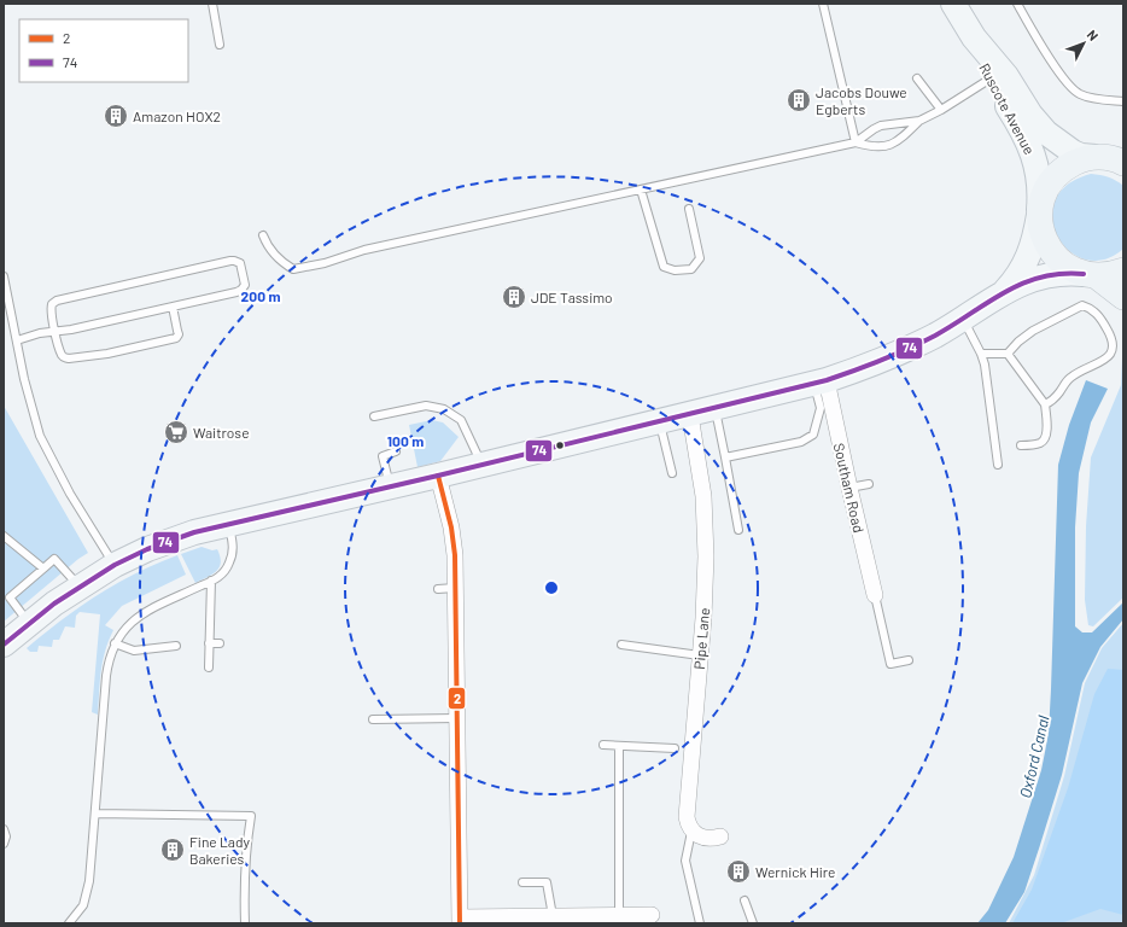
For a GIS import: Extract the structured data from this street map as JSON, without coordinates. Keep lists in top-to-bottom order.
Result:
{
  "streets": {
    "main road": ["Ruscote Avenue"],
    "street": ["Southam Road", "Pipe Lane"]
  },
  "water": ["Oxford Canal"],
  "places": {
    "building": [
      "Jacobs Douwe Egberts",
      "Amazon HOX2",
      "JDE Tassimo",
      "Fine Lady Bakeries",
      "Wernick Hire"
    ],
    "supermarket": ["Waitrose"]
  },
  "lines": ["transit line 74", "transit line 2"],
  "legend": ["2", "74"],
  "north": "top right",
  "rings": ["200 m", "100 m"]
}
